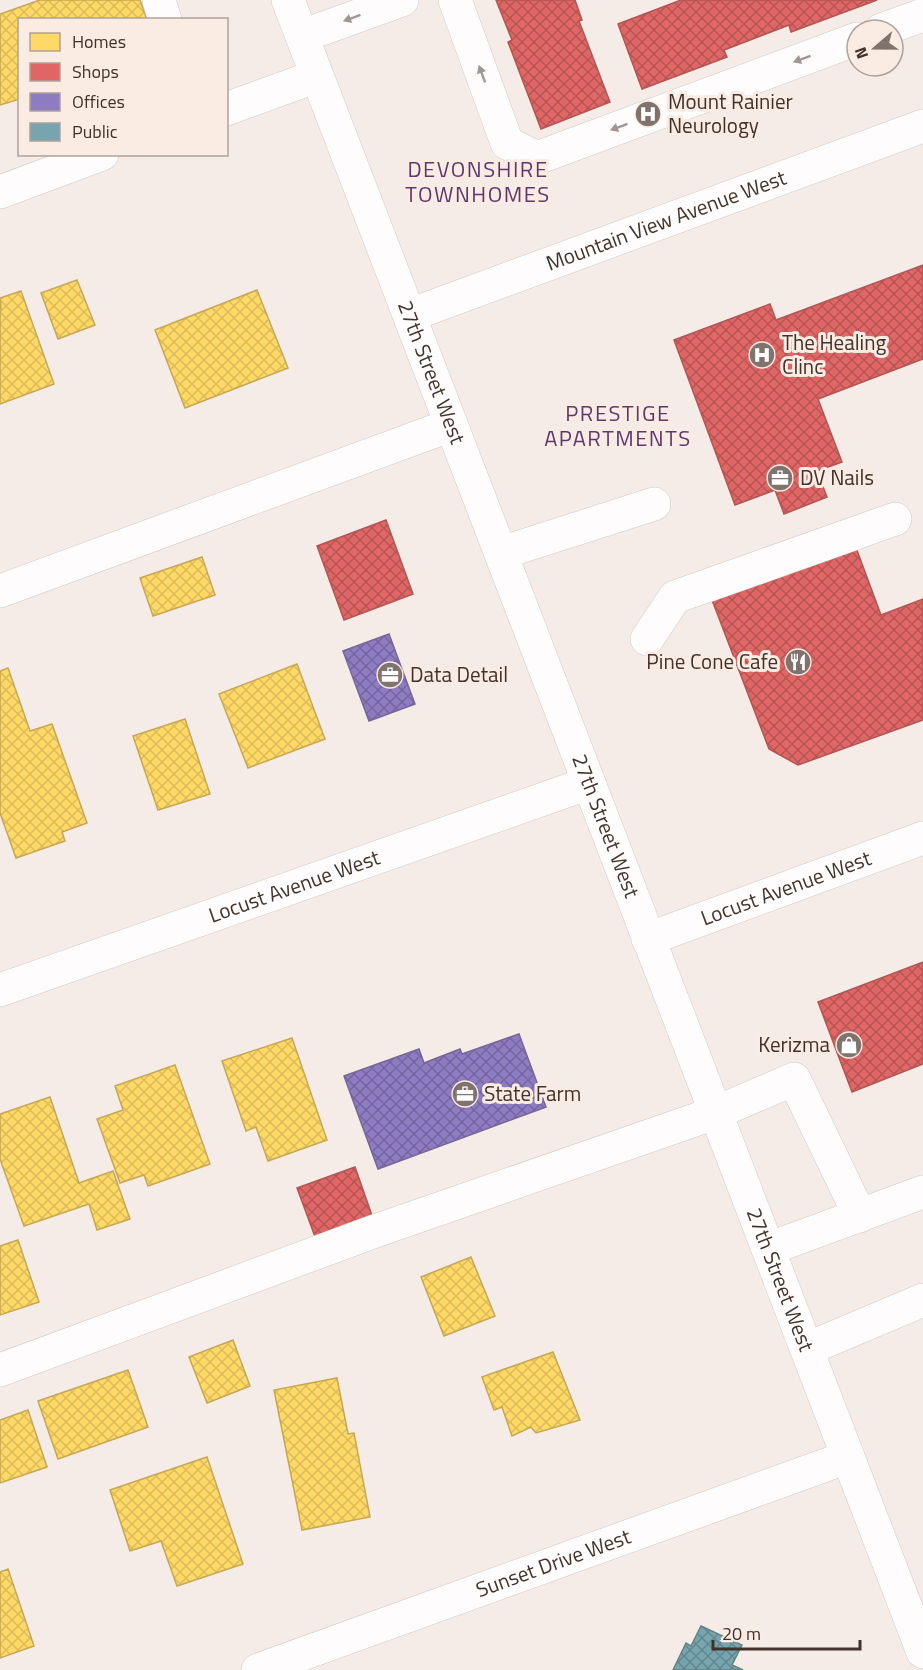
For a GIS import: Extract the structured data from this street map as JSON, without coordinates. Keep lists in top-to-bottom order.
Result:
{
  "streets": {
    "street": [
      "Mountain View Avenue West",
      "27th Street West",
      "Locust Avenue West",
      "Sunset Drive West"
    ]
  },
  "crossings": [
    ["Mountain View Avenue West", "27th Street West"],
    ["27th Street West", "Locust Avenue West"],
    ["27th Street West", "Sunset Drive West"]
  ],
  "districts": ["DEVONSHIRE TOWNHOMES", "PRESTIGE APARTMENTS"],
  "places": {
    "hospital": ["Mount Rainier Neurology", "The Healing Clinc"],
    "office": ["DV Nails", "Data Detail", "State Farm"],
    "restaurant": ["Pine Cone Cafe"],
    "shop": ["Kerizma"]
  },
  "legend": [
    "Homes",
    "Shops",
    "Offices",
    "Public"
  ],
  "scale_bar": "20 m",
  "north": "left"
}
